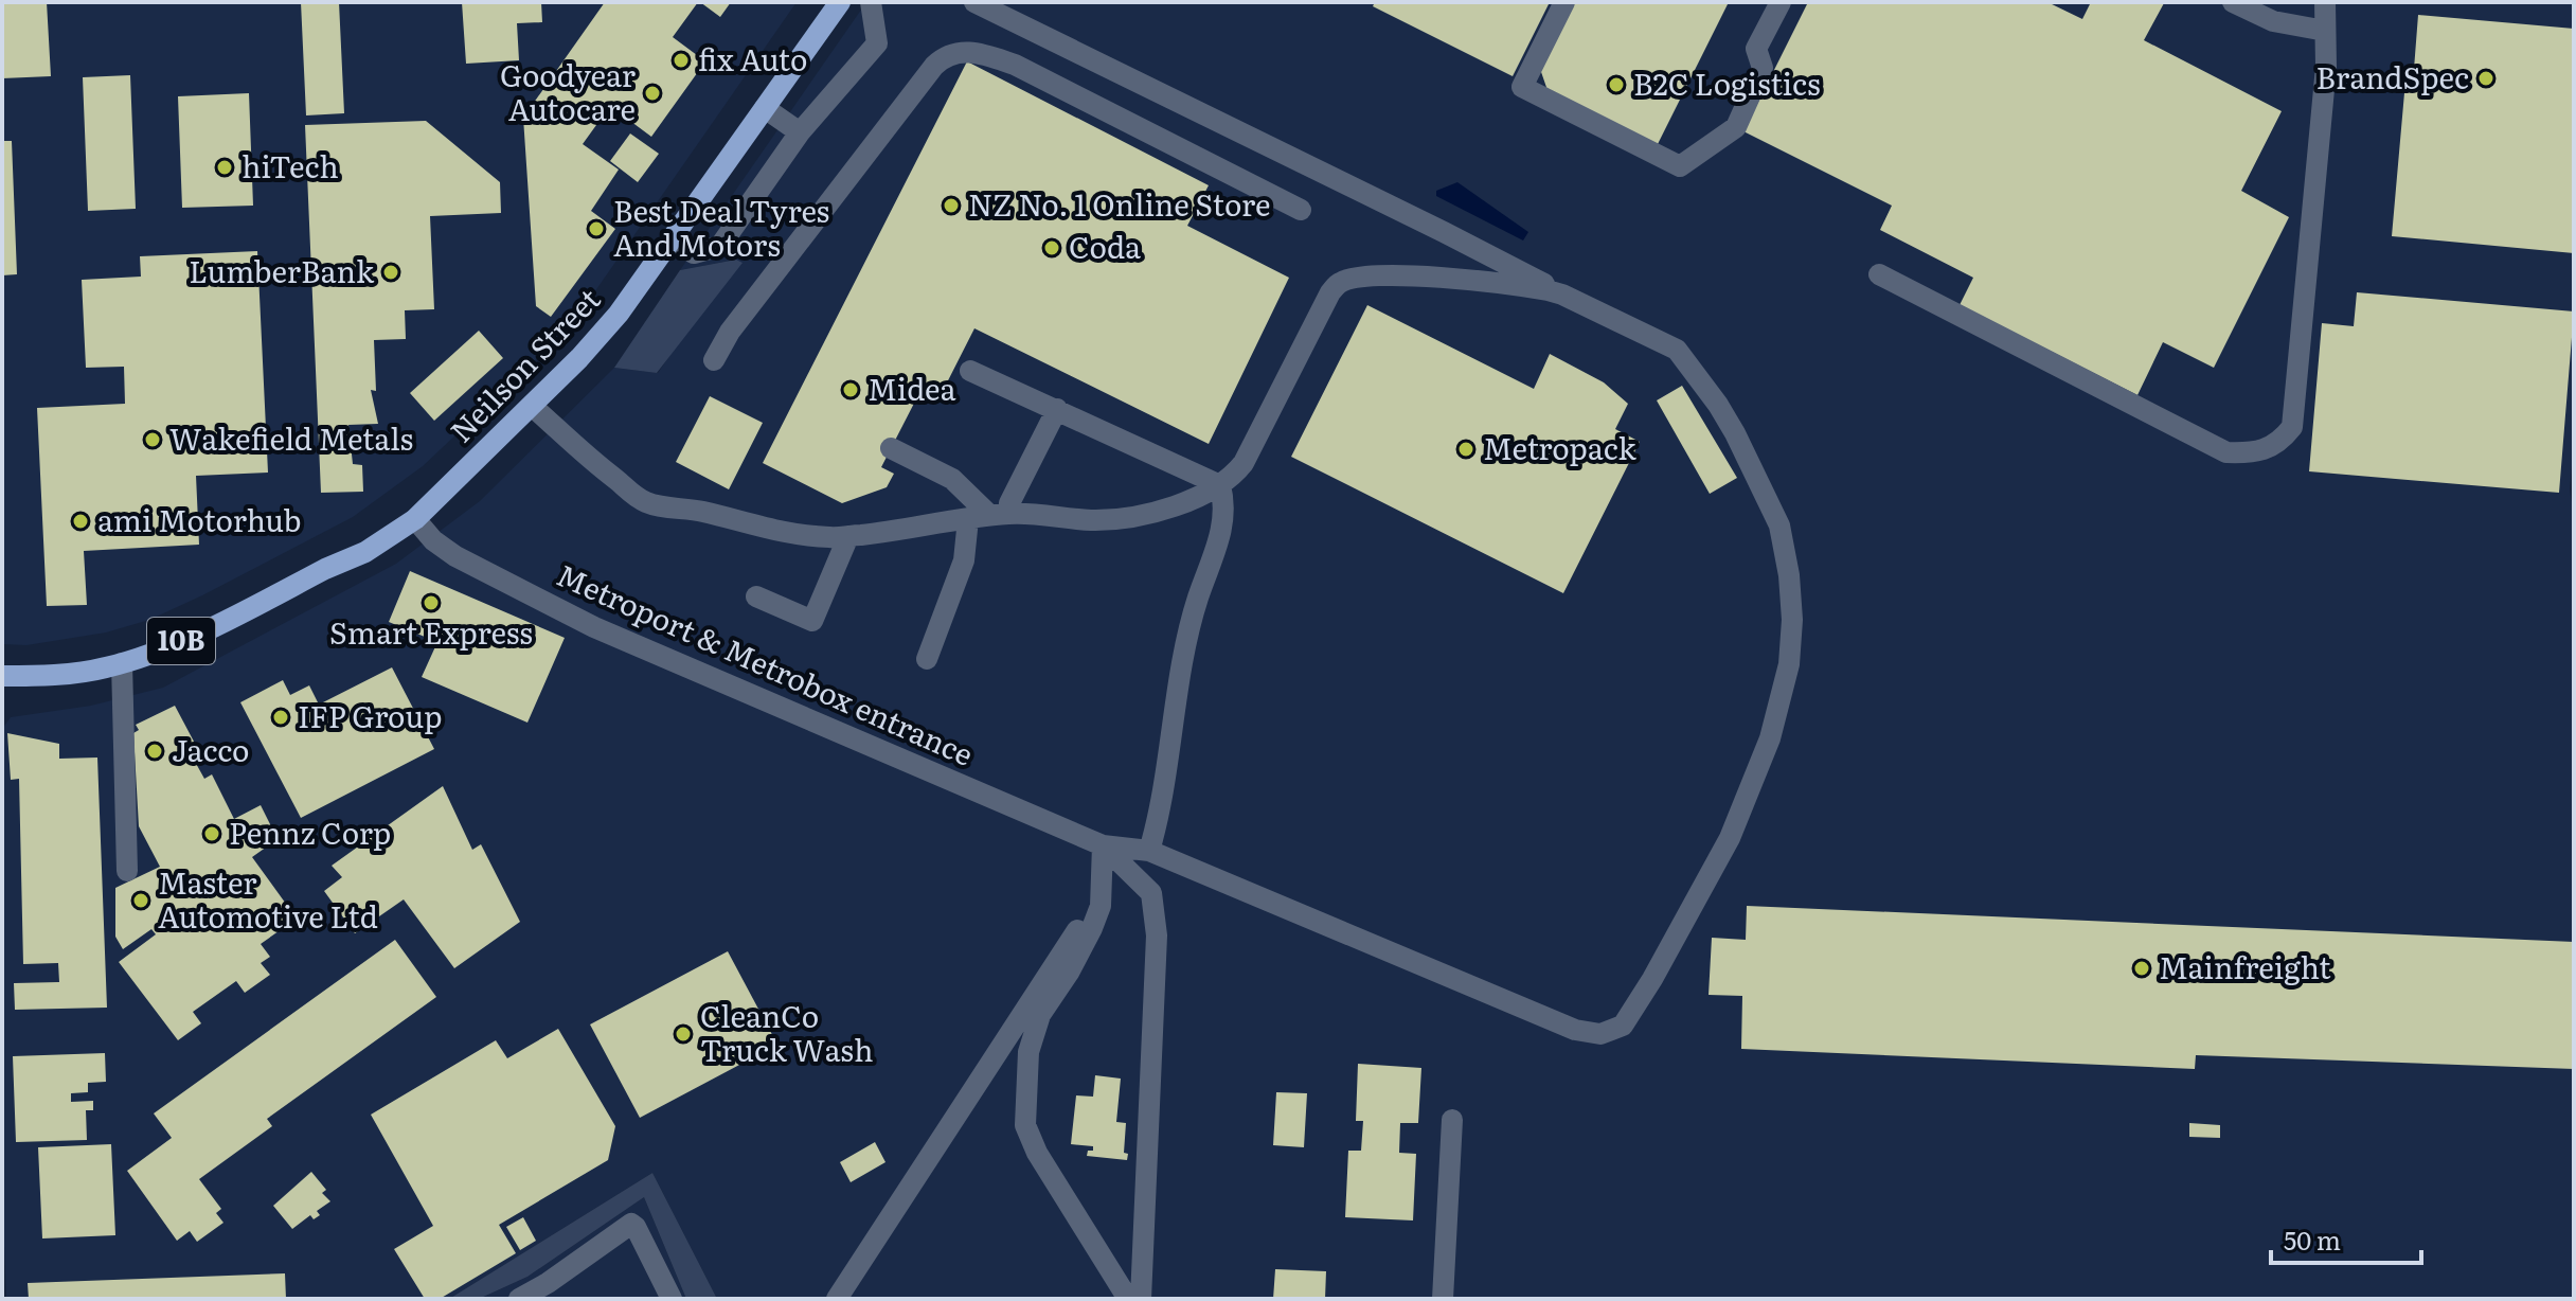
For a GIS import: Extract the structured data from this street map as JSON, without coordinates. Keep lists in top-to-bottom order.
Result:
{
  "streets": {
    "main road": ["Neilson Street", "10B"],
    "lane": ["Metroport & Metrobox entrance"]
  },
  "crossings": [
    ["Neilson Street", "Metroport & Metrobox entrance"]
  ],
  "places": [
    "fix Auto",
    "BrandSpec",
    "B2C Logistics",
    "Goodyear Autocare",
    "hiTech",
    "NZ No. 1 Online Store",
    "Best Deal Tyres And Motors",
    "Coda",
    "LumberBank",
    "Midea",
    "Wakefield Metals",
    "Metropack",
    "ami Motorhub",
    "Smart Express",
    "IFP Group",
    "Jacco",
    "Pennz Corp",
    "Master Automotive Ltd",
    "Mainfreight",
    "CleanCo Truck Wash"
  ],
  "scale_bar": "50 m"
}
